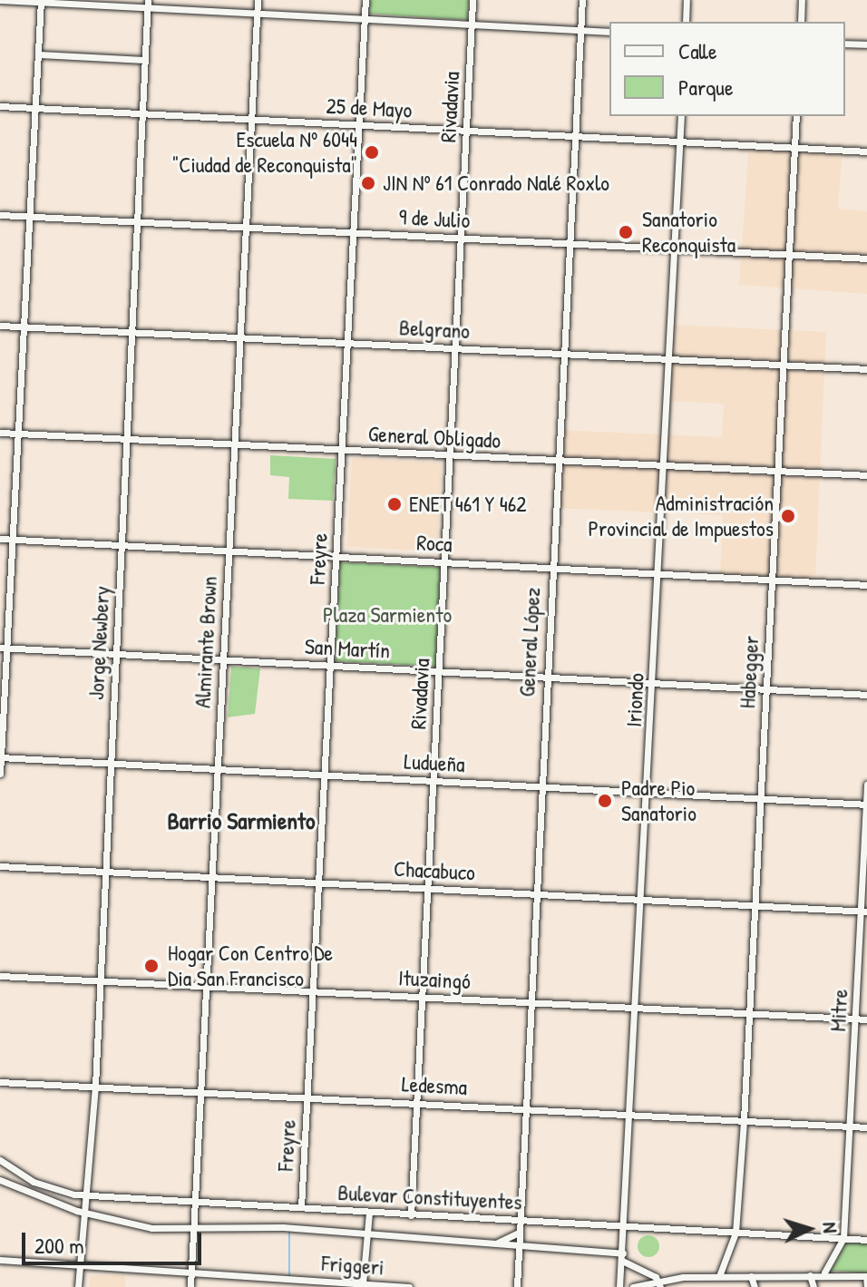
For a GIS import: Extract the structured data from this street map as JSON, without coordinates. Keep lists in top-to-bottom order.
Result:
{
  "streets": {
    "street": [
      "Rivadavia",
      "25 de Mayo",
      "9 de Julio",
      "Belgrano",
      "General Obligado",
      "Roca",
      "Freyre",
      "Almirante Brown",
      "General López",
      "Jorge Newbery",
      "San Martín",
      "Habegger",
      "Iriondo",
      "Ludueña",
      "Chacabuco",
      "Ituzaingó",
      "Mitre",
      "Ledesma",
      "Bulevar Constituyentes",
      "Friggeri"
    ]
  },
  "crossings": [
    ["Rivadavia", "25 de Mayo"],
    ["Rivadavia", "9 de Julio"],
    ["Rivadavia", "Belgrano"],
    ["Rivadavia", "General Obligado"],
    ["Rivadavia", "Roca"],
    ["Rivadavia", "San Martín"],
    ["Rivadavia", "Ludueña"],
    ["Rivadavia", "Chacabuco"],
    ["Rivadavia", "Ituzaingó"],
    ["Rivadavia", "Ledesma"],
    ["Rivadavia", "Bulevar Constituyentes"],
    ["25 de Mayo", "Freyre"],
    ["25 de Mayo", "Almirante Brown"],
    ["25 de Mayo", "General López"],
    ["25 de Mayo", "Jorge Newbery"],
    ["25 de Mayo", "Habegger"],
    ["25 de Mayo", "Iriondo"],
    ["9 de Julio", "Freyre"],
    ["9 de Julio", "Almirante Brown"],
    ["9 de Julio", "General López"],
    ["9 de Julio", "Jorge Newbery"],
    ["9 de Julio", "Habegger"],
    ["9 de Julio", "Iriondo"],
    ["Belgrano", "Freyre"],
    ["Belgrano", "Almirante Brown"],
    ["Belgrano", "General López"],
    ["Belgrano", "Jorge Newbery"],
    ["Belgrano", "Habegger"],
    ["Belgrano", "Iriondo"],
    ["General Obligado", "Freyre"],
    ["General Obligado", "Almirante Brown"],
    ["General Obligado", "General López"],
    ["General Obligado", "Jorge Newbery"],
    ["General Obligado", "Habegger"],
    ["General Obligado", "Iriondo"],
    ["Roca", "Freyre"],
    ["Roca", "Almirante Brown"],
    ["Roca", "General López"],
    ["Roca", "Jorge Newbery"],
    ["Roca", "Habegger"],
    ["Roca", "Iriondo"],
    ["Freyre", "San Martín"],
    ["Freyre", "Ludueña"],
    ["Freyre", "Chacabuco"],
    ["Freyre", "Ituzaingó"],
    ["Freyre", "Ledesma"],
    ["Freyre", "Bulevar Constituyentes"],
    ["Almirante Brown", "San Martín"],
    ["Almirante Brown", "Ludueña"],
    ["Almirante Brown", "Chacabuco"],
    ["Almirante Brown", "Ituzaingó"],
    ["Almirante Brown", "Ledesma"],
    ["Almirante Brown", "Bulevar Constituyentes"],
    ["Almirante Brown", "Friggeri"],
    ["General López", "San Martín"],
    ["General López", "Ludueña"],
    ["General López", "Chacabuco"],
    ["General López", "Ituzaingó"],
    ["General López", "Ledesma"],
    ["General López", "Bulevar Constituyentes"],
    ["Jorge Newbery", "San Martín"],
    ["Jorge Newbery", "Ludueña"],
    ["Jorge Newbery", "Chacabuco"],
    ["Jorge Newbery", "Ituzaingó"],
    ["Jorge Newbery", "Ledesma"],
    ["Jorge Newbery", "Bulevar Constituyentes"],
    ["San Martín", "Habegger"],
    ["San Martín", "Iriondo"],
    ["Habegger", "Ludueña"],
    ["Habegger", "Chacabuco"],
    ["Habegger", "Ituzaingó"],
    ["Habegger", "Ledesma"],
    ["Habegger", "Bulevar Constituyentes"],
    ["Iriondo", "Ludueña"],
    ["Iriondo", "Chacabuco"],
    ["Iriondo", "Ituzaingó"],
    ["Iriondo", "Ledesma"],
    ["Iriondo", "Bulevar Constituyentes"],
    ["Ludueña", "Mitre"],
    ["Chacabuco", "Mitre"],
    ["Ituzaingó", "Mitre"],
    ["Mitre", "Ledesma"],
    ["Mitre", "Bulevar Constituyentes"]
  ],
  "districts": ["Barrio Sarmiento"],
  "parks": ["Plaza Sarmiento"],
  "places": [
    "Escuela Nº 6044 \"Ciudad de Reconquista\"",
    "JIN Nº 61 Conrado Nalé Roxlo",
    "Sanatorio Reconquista",
    "ENET 461 Y 462",
    "Administración Provincial de Impuestos",
    "Padre Pio Sanatorio",
    "Hogar Con Centro De Dia San Francisco"
  ],
  "legend": ["Calle", "Parque"],
  "scale_bar": "200 m",
  "north": "right"
}
